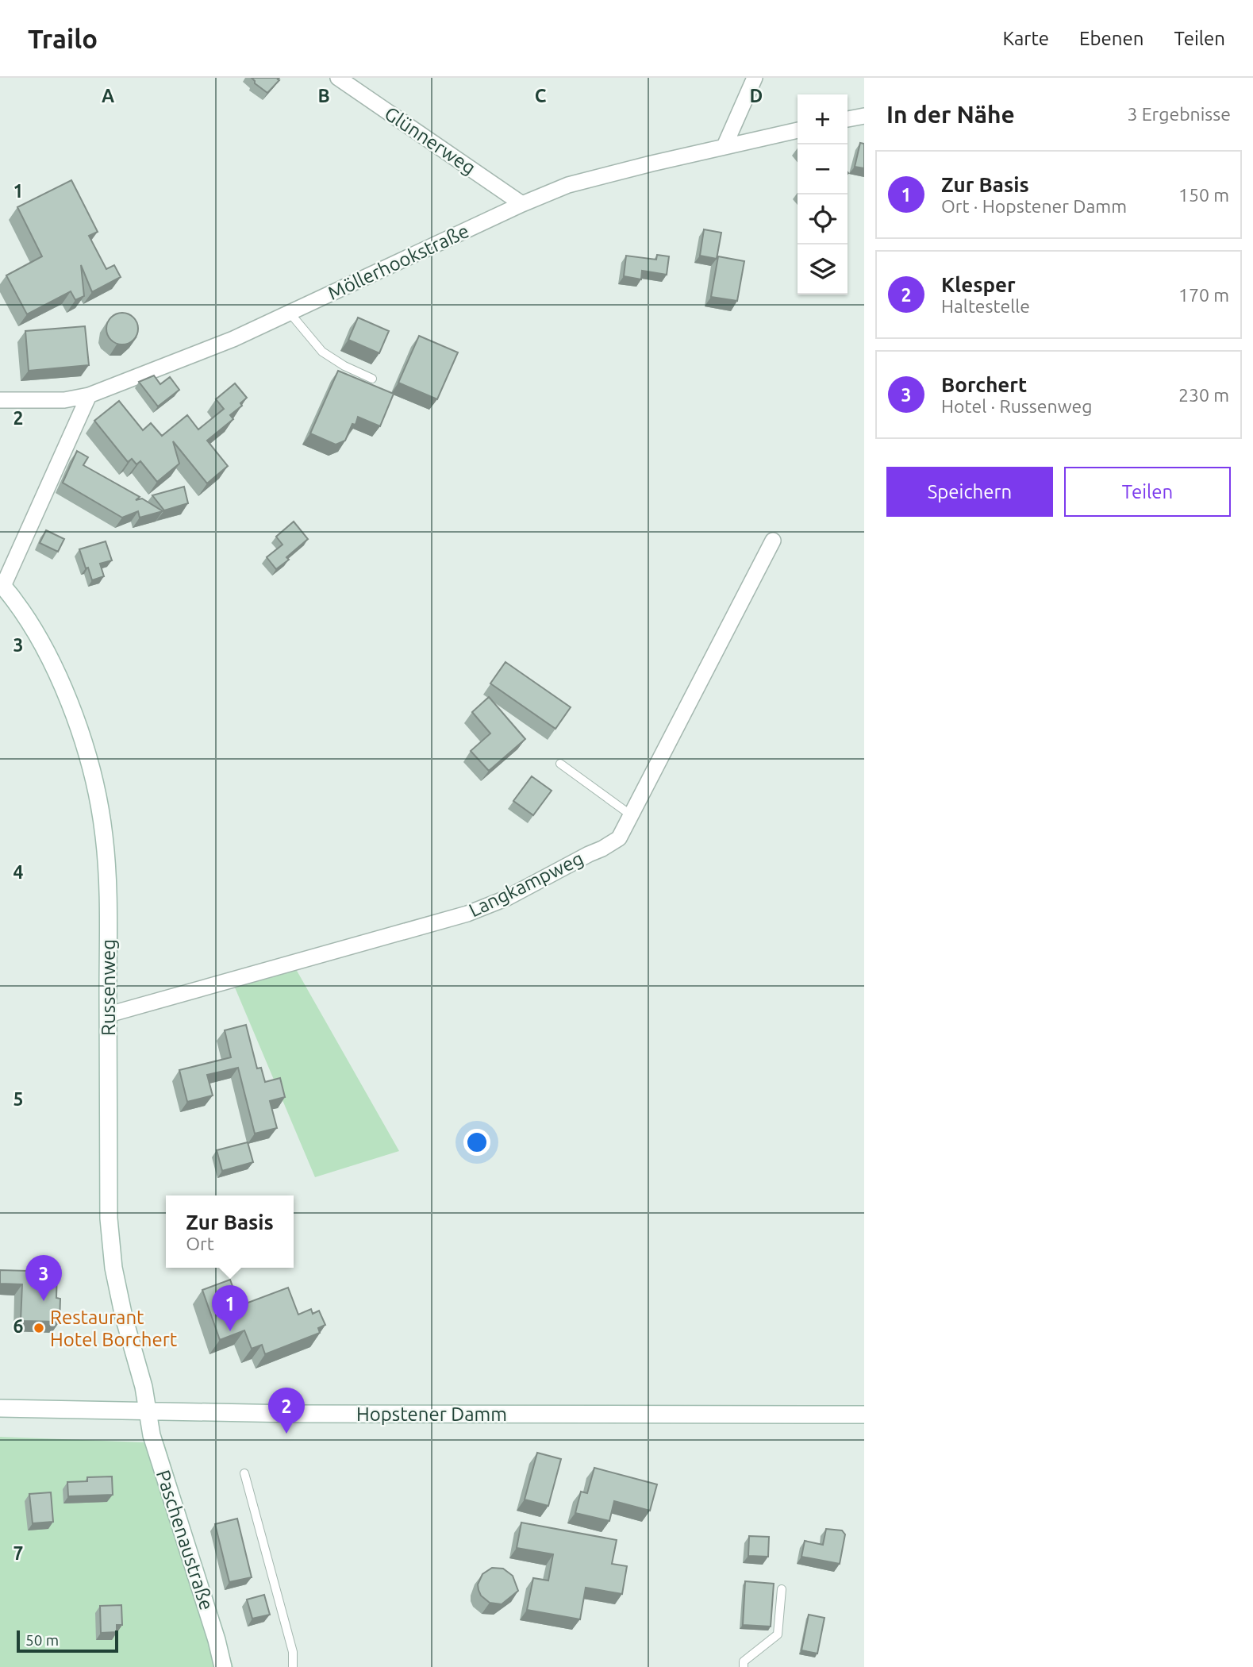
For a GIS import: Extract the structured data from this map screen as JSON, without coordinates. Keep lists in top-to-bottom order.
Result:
{
  "streets": {
    "street": [
      "Glünnerweg",
      "Möllerhookstraße",
      "Langkampweg",
      "Russenweg",
      "Hopstener Damm",
      "Paschenaustraße"
    ]
  },
  "crossings": [
    ["Glünnerweg", "Möllerhookstraße"],
    ["Langkampweg", "Russenweg"],
    ["Russenweg", "Hopstener Damm"],
    ["Russenweg", "Paschenaustraße"],
    ["Hopstener Damm", "Paschenaustraße"]
  ],
  "places": ["Restaurant Hotel Borchert"],
  "scale_bar": "50 m",
  "page": {
    "header": "Trailo",
    "nav": ["Karte", "Ebenen", "Teilen"],
    "heading": ["In der Nähe", "3 Ergebnisse"],
    "map_buttons": ["+", "−"],
    "list": [
      {
        "mark": "1",
        "name": "Zur Basis",
        "note": "Ort · Hopstener Damm",
        "value": "150 m"
      },
      {
        "mark": "2",
        "name": "Klesper",
        "note": "Haltestelle",
        "value": "170 m"
      },
      {
        "mark": "3",
        "name": "Borchert",
        "note": "Hotel · Russenweg",
        "value": "230 m"
      }
    ],
    "buttons": ["Speichern", "Teilen"],
    "popup": ["Zur Basis", "Ort"],
    "pins": ["3", "1", "2"],
    "scale": "50 m"
  },
  "grid": {
    "columns": [
      "A",
      "B",
      "C",
      "D"
    ],
    "rows": [
      "1",
      "2",
      "3",
      "4",
      "5",
      "6",
      "7"
    ]
  }
}
